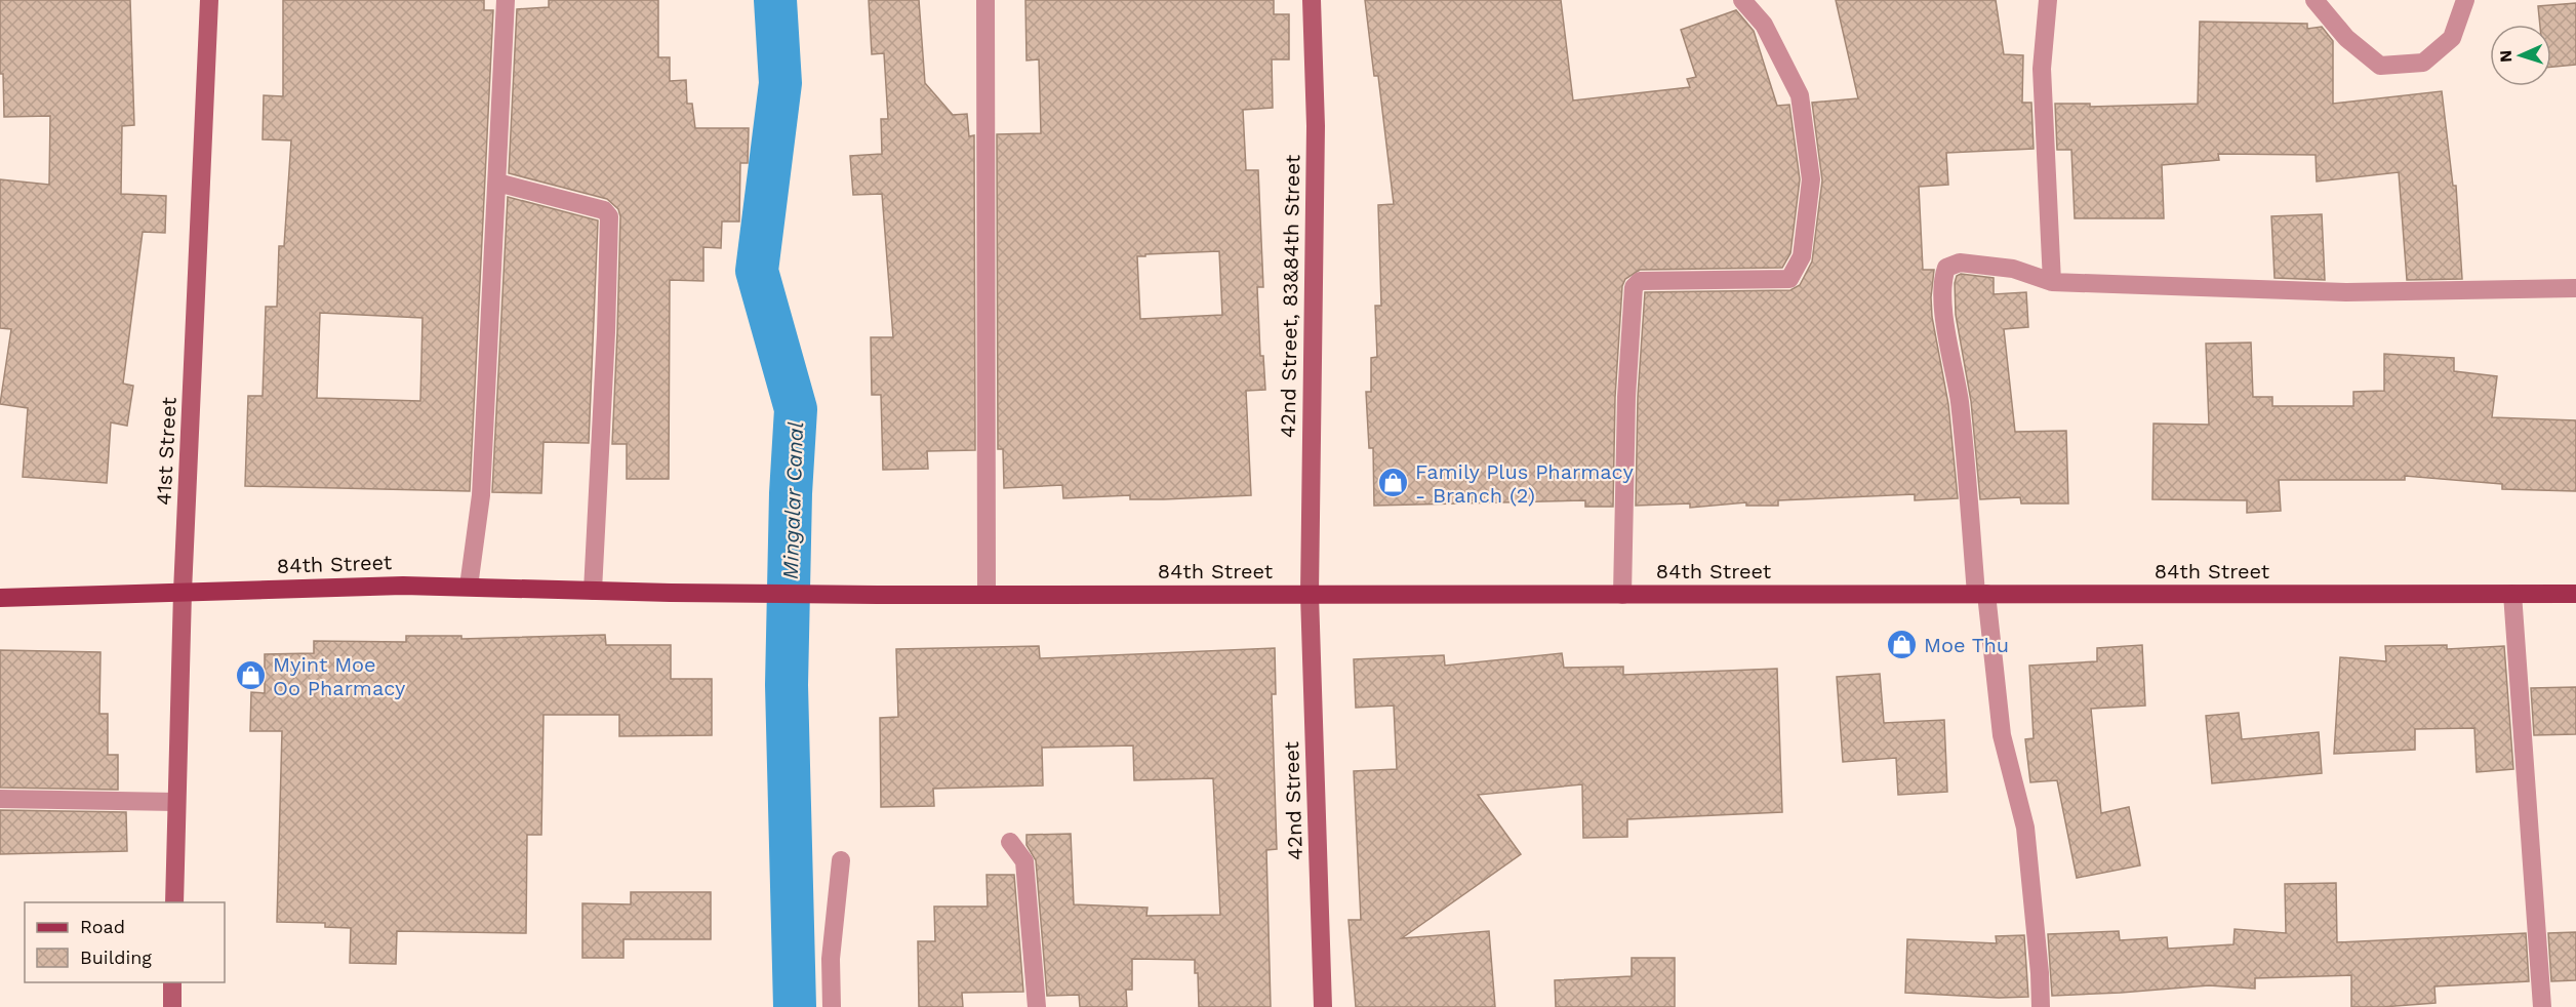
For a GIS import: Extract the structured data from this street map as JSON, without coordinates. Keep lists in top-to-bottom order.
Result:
{
  "streets": {
    "main road": ["84th Street"],
    "street": ["42nd Street, 83&84th Street", "41st Street", "42nd Street"]
  },
  "crossings": [
    ["42nd Street, 83&84th Street", "84th Street"],
    ["42nd Street, 83&84th Street", "42nd Street"],
    ["41st Street", "84th Street"],
    ["84th Street", "42nd Street"]
  ],
  "water": ["Mingalar Canal"],
  "places": {
    "shop": ["Family Plus Pharmacy - Branch (2)", "Moe Thu", "Myint Moe Oo Pharmacy"]
  },
  "legend": ["Road", "Building"],
  "north": "left"
}
